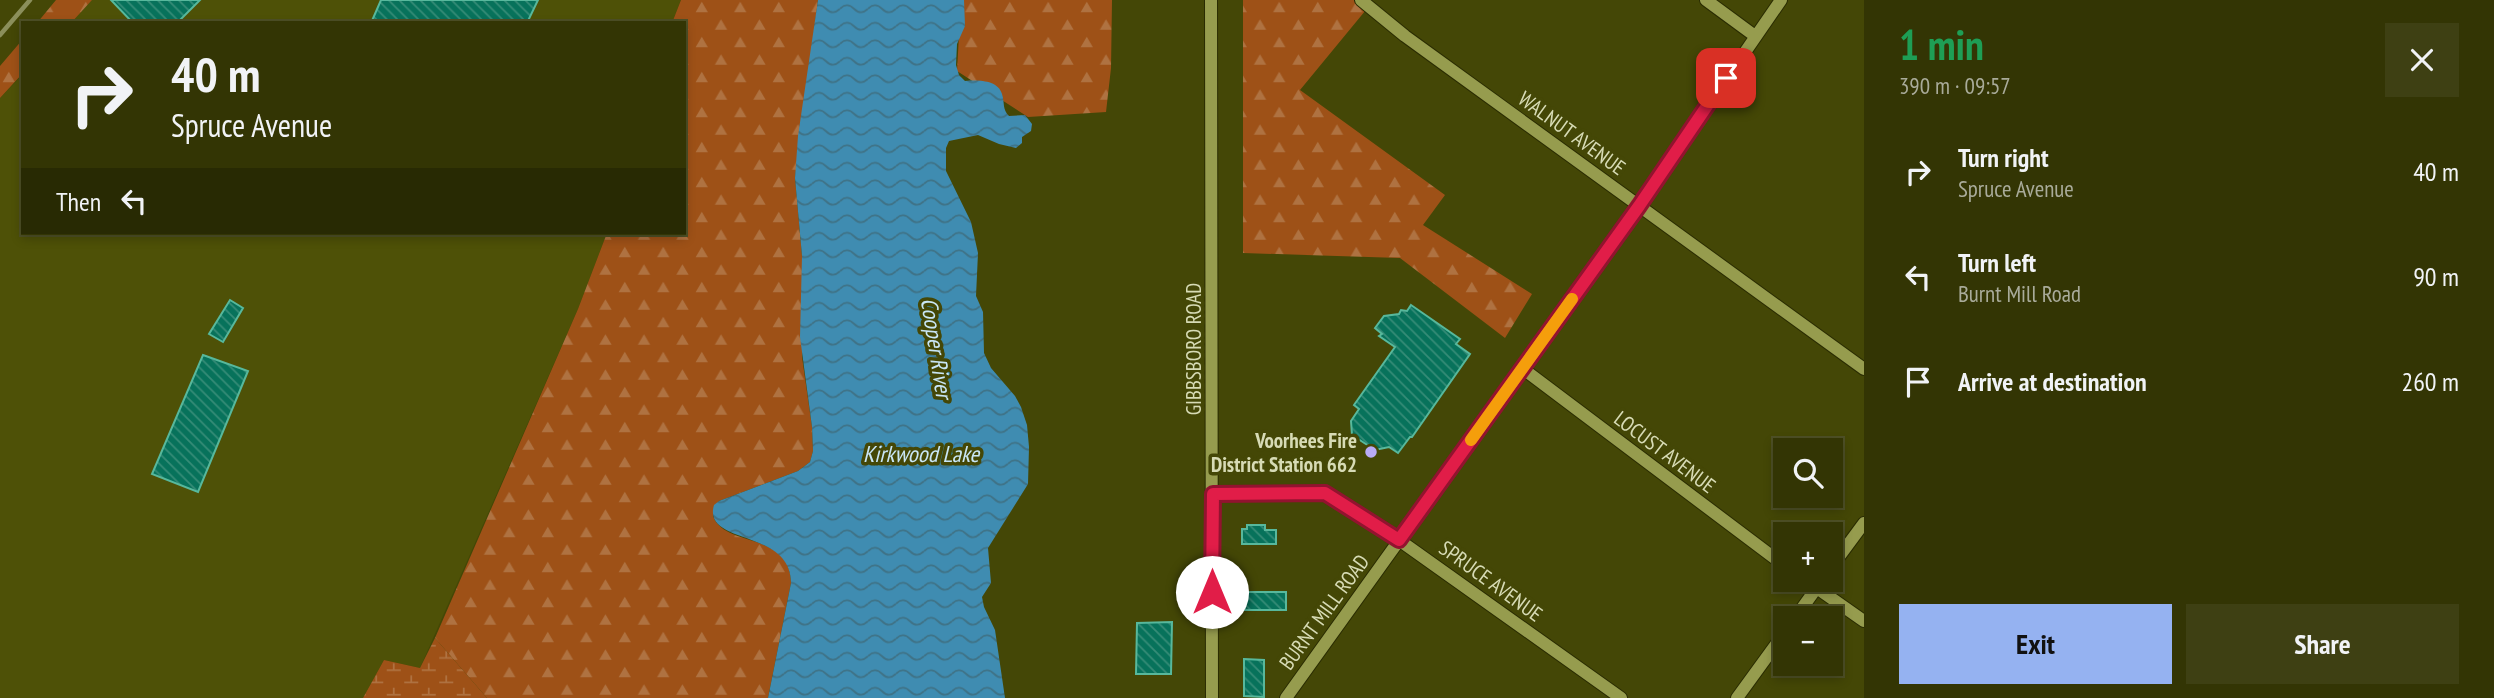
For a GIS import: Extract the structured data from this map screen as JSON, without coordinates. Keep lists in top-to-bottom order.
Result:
{
  "streets": {
    "street": [
      "WALNUT AVENUE",
      "GIBBSBORO ROAD",
      "LOCUST AVENUE",
      "SPRUCE AVENUE",
      "BURNT MILL ROAD"
    ]
  },
  "crossings": [
    ["WALNUT AVENUE", "BURNT MILL ROAD"],
    ["GIBBSBORO ROAD", "SPRUCE AVENUE"],
    ["LOCUST AVENUE", "BURNT MILL ROAD"],
    ["SPRUCE AVENUE", "BURNT MILL ROAD"]
  ],
  "water": ["Cooper River", "Kirkwood Lake"],
  "places": ["Voorhees Fire District Station 662"],
  "page": {
    "heading": ["1 min", "390 m · 09:57"],
    "turn": ["40 m", "Spruce Avenue"],
    "list": [
      {
        "name": "Turn right",
        "note": "Spruce Avenue",
        "value": "40 m"
      },
      {
        "name": "Turn left",
        "note": "Burnt Mill Road",
        "value": "90 m"
      },
      {
        "name": "Arrive at destination",
        "value": "260 m"
      }
    ],
    "then": "Then",
    "map_buttons": ["+", "−"],
    "buttons": ["Exit", "Share"]
  }
}
